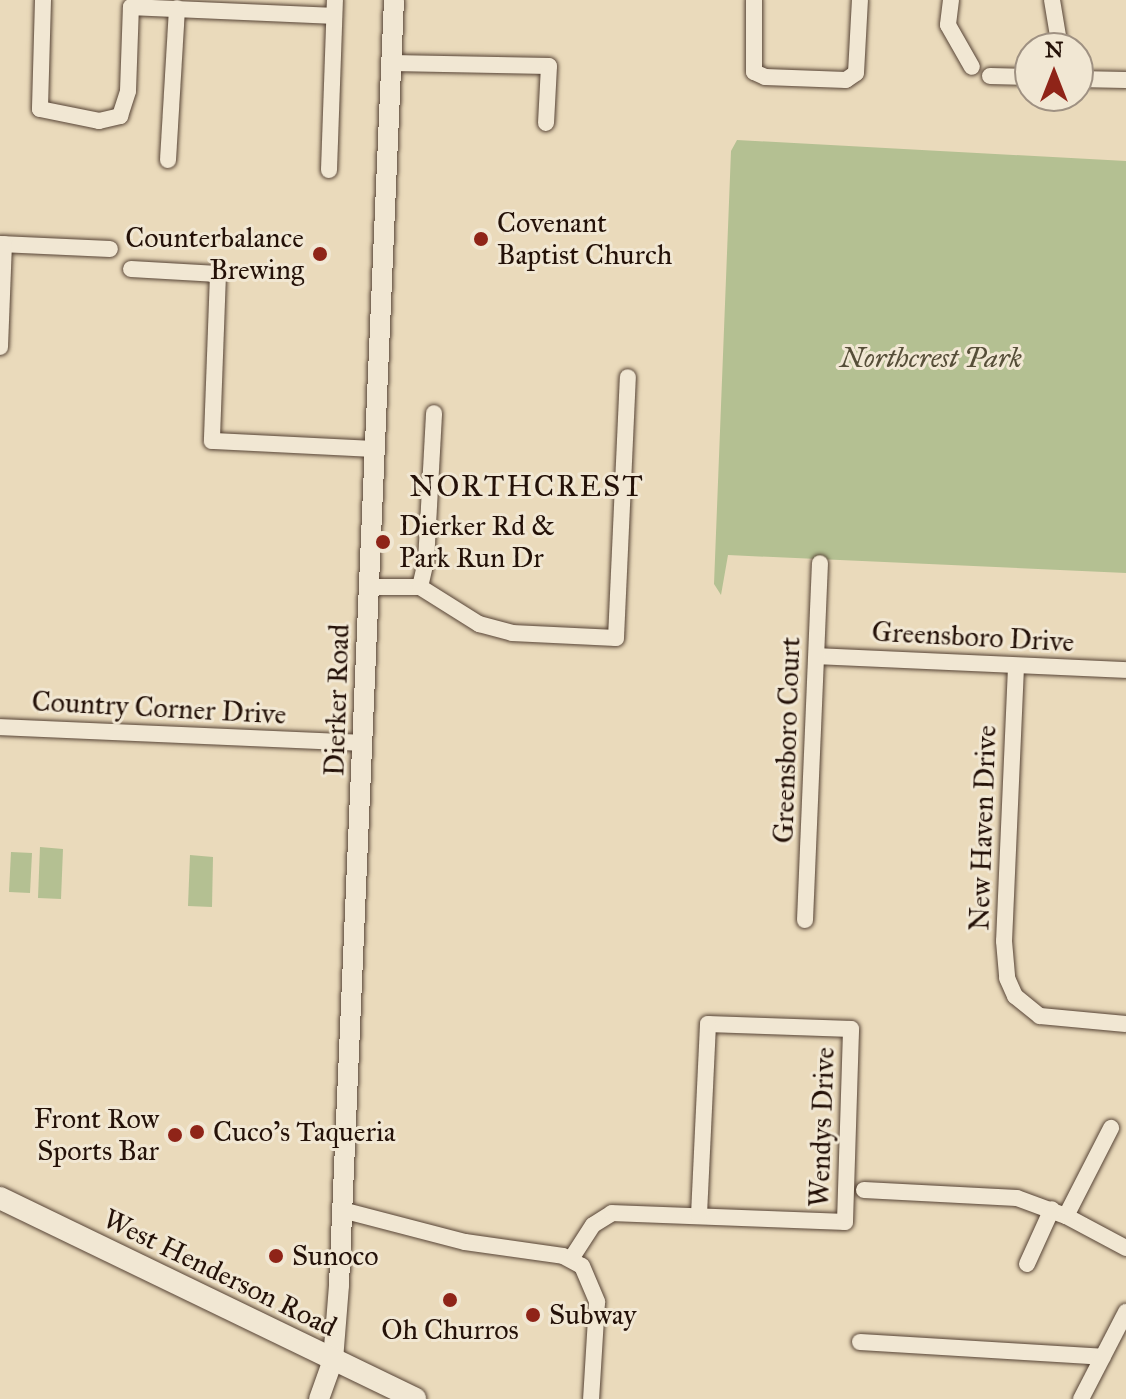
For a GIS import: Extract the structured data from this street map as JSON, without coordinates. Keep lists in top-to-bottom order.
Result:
{
  "streets": {
    "main road": ["West Henderson Road"],
    "street": [
      "Greensboro Drive",
      "Dierker Road",
      "Country Corner Drive",
      "Greensboro Court",
      "New Haven Drive",
      "Wendys Drive"
    ]
  },
  "crossings": [
    ["Greensboro Drive", "Greensboro Court"],
    ["Greensboro Drive", "New Haven Drive"],
    ["Dierker Road", "Country Corner Drive"],
    ["Dierker Road", "West Henderson Road"]
  ],
  "districts": ["NORTHCREST"],
  "parks": ["Northcrest Park"],
  "places": [
    "Covenant Baptist Church",
    "Counterbalance Brewing",
    "Dierker Rd & Park Run Dr",
    "Cuco's Taqueria",
    "Front Row Sports Bar",
    "Sunoco",
    "Oh Churros",
    "Subway"
  ],
  "north": "top"
}
